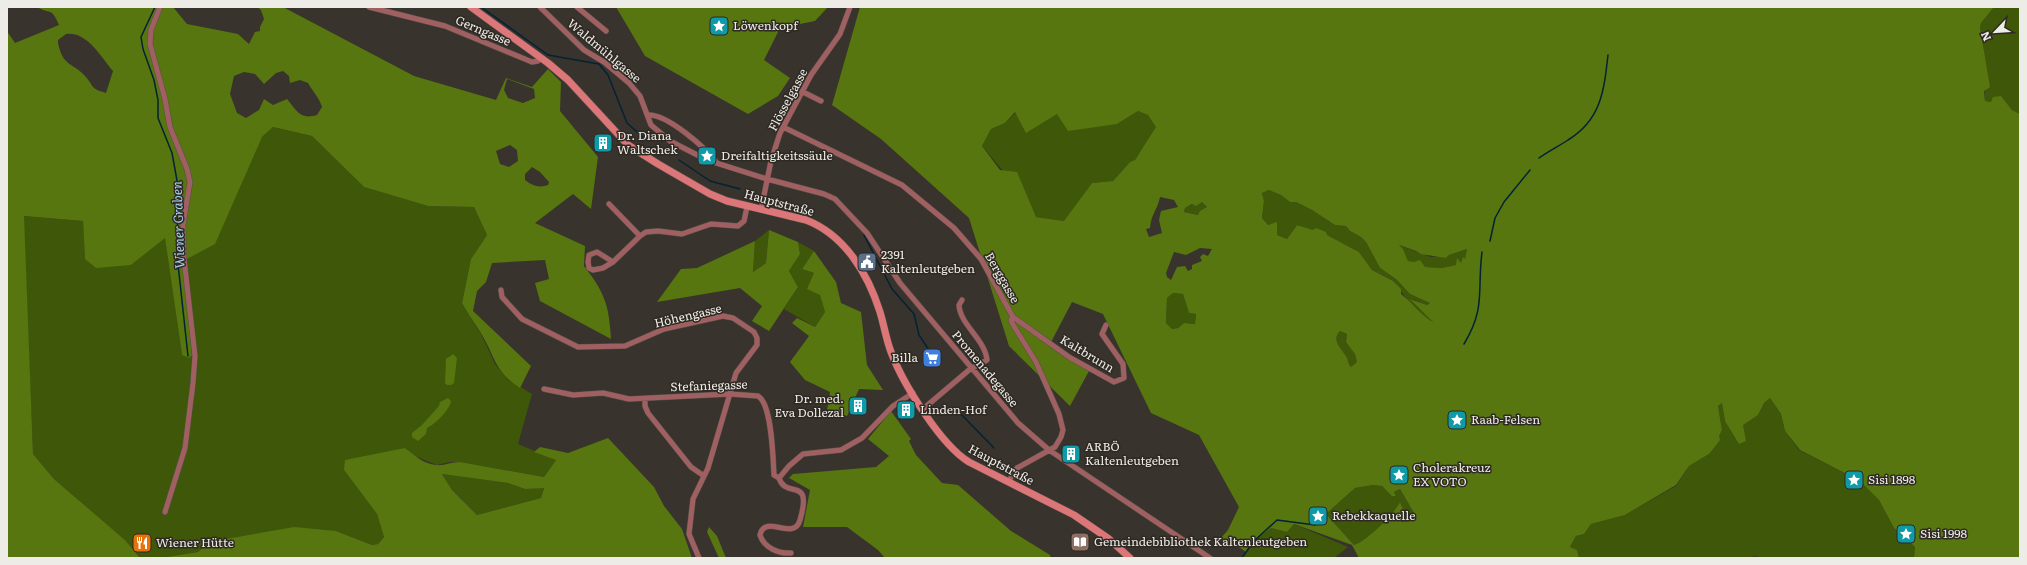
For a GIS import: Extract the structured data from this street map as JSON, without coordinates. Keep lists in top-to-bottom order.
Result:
{
  "streets": {
    "main road": ["Hauptstraße"],
    "street": [
      "Gerngasse",
      "Waldmühlgasse",
      "Flösselgasse",
      "Berggasse",
      "Höhengasse",
      "Kaltbrunn",
      "Promenadegasse",
      "Stefaniegasse"
    ]
  },
  "crossings": [
    ["Gerngasse", "Hauptstraße"],
    ["Waldmühlgasse", "Promenadegasse"],
    ["Flösselgasse", "Hauptstraße"],
    ["Flösselgasse", "Berggasse"],
    ["Flösselgasse", "Promenadegasse"],
    ["Hauptstraße", "Berggasse"],
    ["Berggasse", "Kaltbrunn"],
    ["Berggasse", "Promenadegasse"],
    ["Höhengasse", "Stefaniegasse"]
  ],
  "water": ["Wiener Graben"],
  "places": {
    "place": [
      "Löwenkopf",
      "Dreifaltigkeitssäule",
      "Raab-Felsen",
      "Cholerakreuz EX VOTO",
      "Sisi 1898",
      "Rebekkaquelle",
      "Sisi 1998"
    ],
    "building": [
      "Dr. Diana Waltschek",
      "Dr. med. Eva Dollezal",
      "Linden-Hof",
      "ARBÖ Kaltenleutgeben"
    ],
    "public building": ["2391 Kaltenleutgeben"],
    "supermarket": ["Billa"],
    "library": ["Gemeindebibliothek Kaltenleutgeben"],
    "restaurant": ["Wiener Hütte"]
  },
  "north": "bottom left"
}
